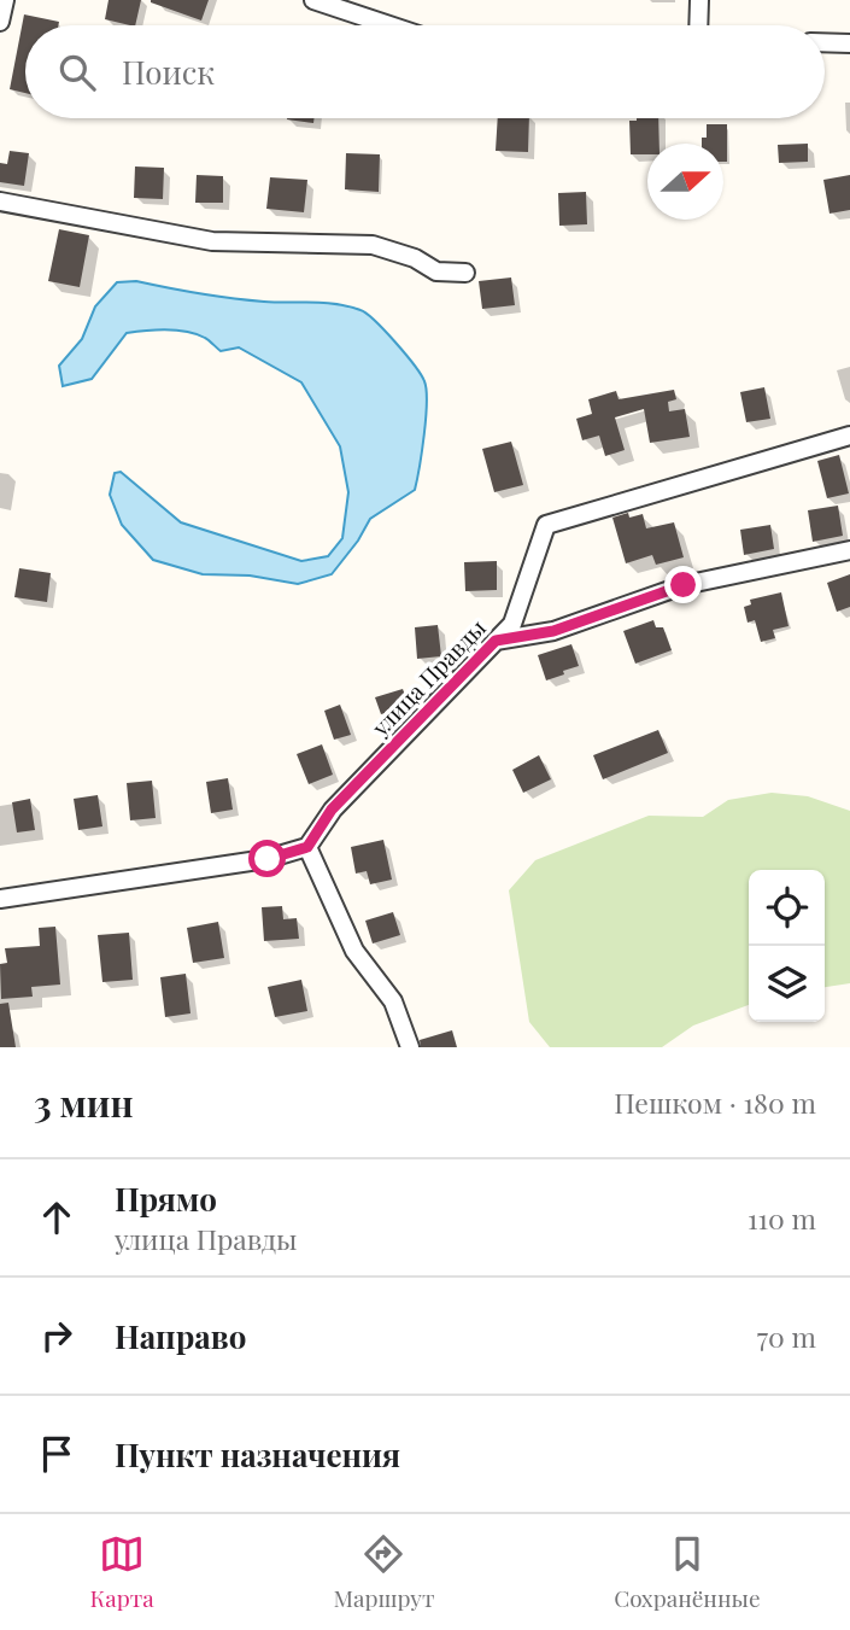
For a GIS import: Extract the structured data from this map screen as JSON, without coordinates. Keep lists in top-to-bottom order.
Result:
{
  "streets": {
    "street": ["улица Правды"]
  },
  "north": "right",
  "page": {
    "search": "Поиск",
    "heading": ["3 мин", "Пешком · 180 m"],
    "list": [
      ["Прямо", "улица Правды", "110 m"],
      ["Направо", "70 m"],
      "Пункт назначения"
    ],
    "nav": ["Карта", "Маршрут", "Сохранённые"]
  }
}
